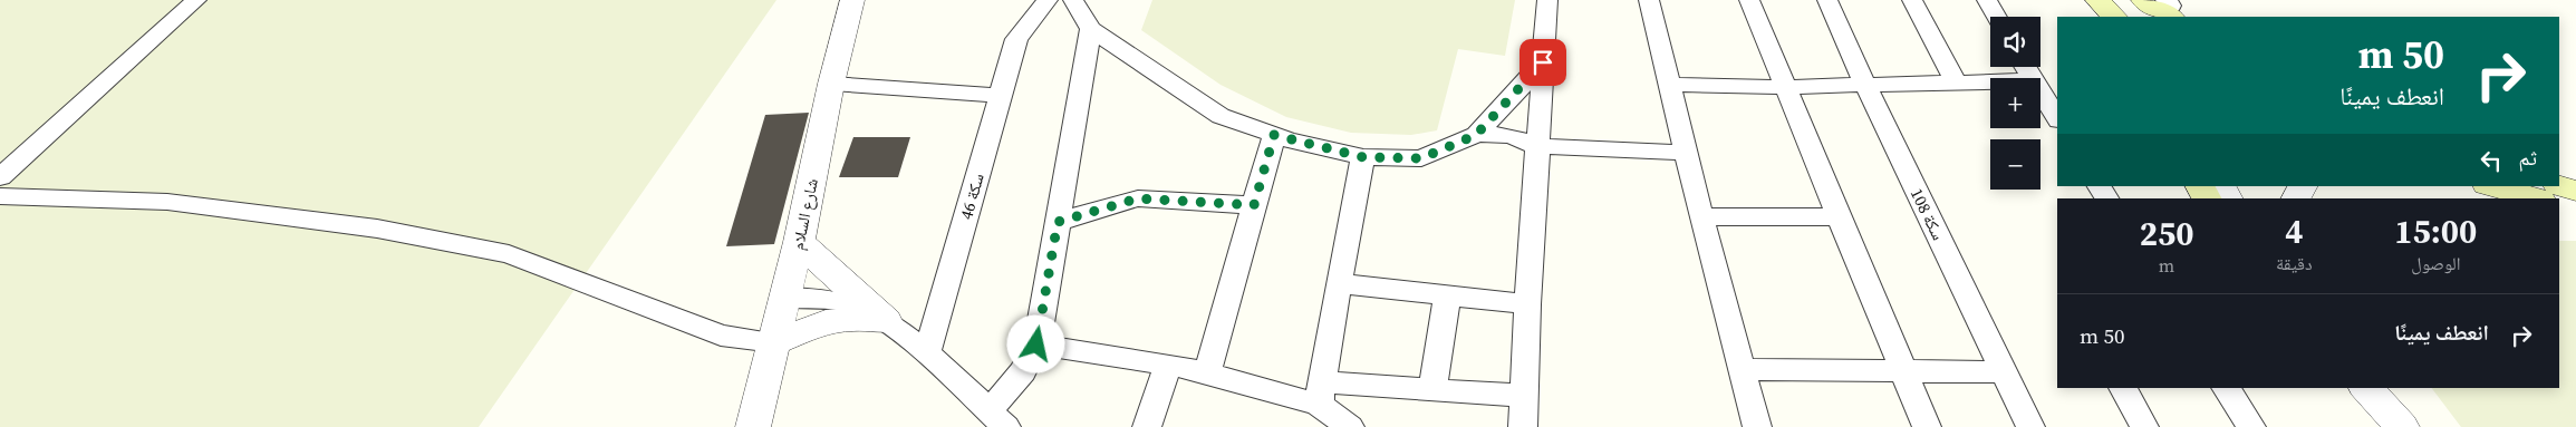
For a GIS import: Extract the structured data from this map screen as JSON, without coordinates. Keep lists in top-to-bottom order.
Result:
{
  "streets": {
    "street": ["سكة 46", "شارع السلام", "سكة 108"]
  },
  "page": {
    "map_buttons": ["+", "−"],
    "turn": ["50 m", "انعطف يمينًا"],
    "then": "ثم",
    "eta": [
      "15:00",
      "الوصول",
      "4",
      "دقيقة",
      "250",
      "m"
    ],
    "list": [
      {
        "name": "انعطف يمينًا",
        "value": "50 m"
      }
    ]
  }
}
